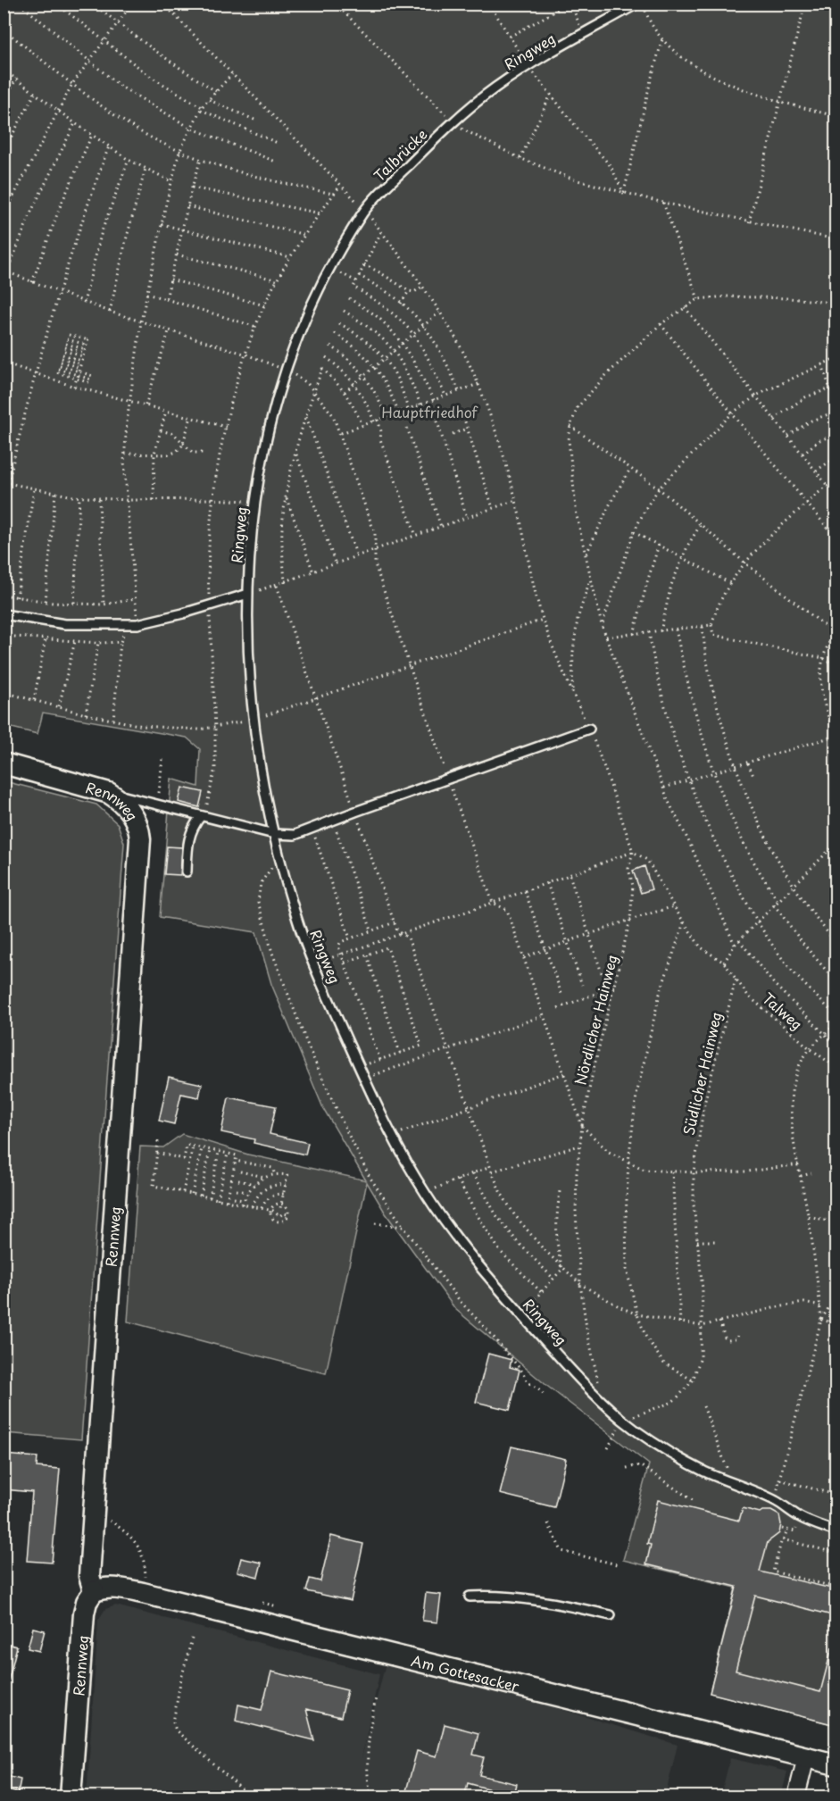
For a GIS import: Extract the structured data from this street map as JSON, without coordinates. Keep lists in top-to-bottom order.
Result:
{
  "streets": {
    "street": ["Rennweg", "Am Gottesacker"],
    "lane": ["Ringweg", "Talbrücke"],
    "path": ["Talweg", "Nördlicher Hainweg", "Südlicher Hainweg"]
  },
  "crossings": [
    ["Ringweg", "Talbrücke"],
    ["Ringweg", "Nördlicher Hainweg"],
    ["Rennweg", "Am Gottesacker"],
    ["Talweg", "Südlicher Hainweg"]
  ],
  "parks": ["Hauptfriedhof"]
}
